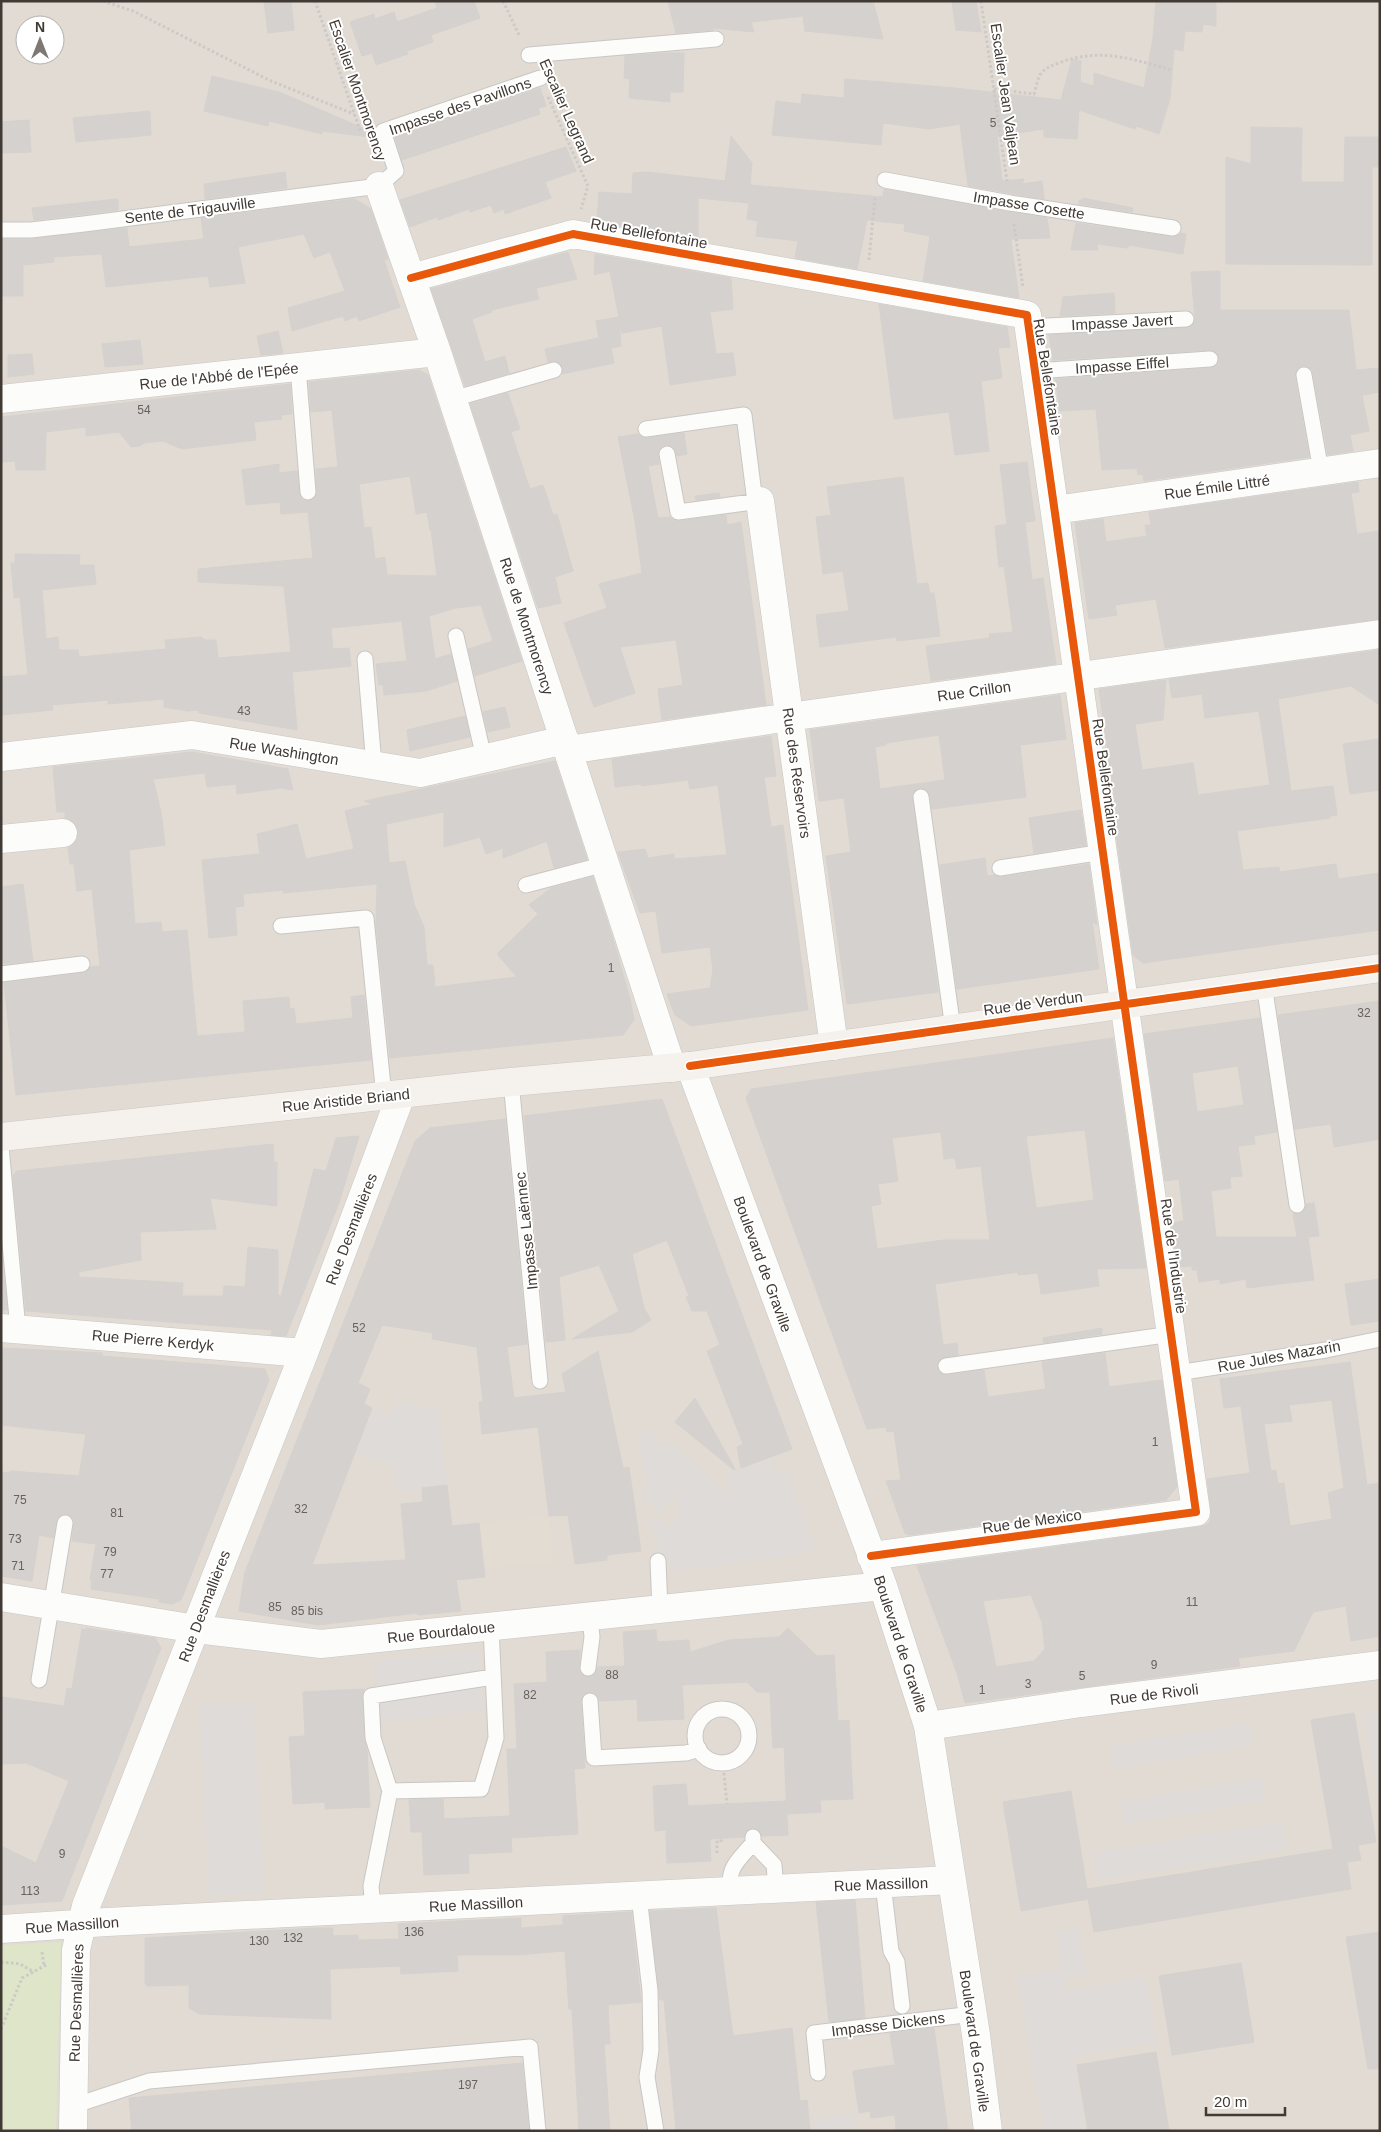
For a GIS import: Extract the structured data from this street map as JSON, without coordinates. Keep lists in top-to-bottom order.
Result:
{
  "streets": {
    "main road": ["Rue de Verdun", "Rue Aristide Briand"],
    "street": [
      "Rue Bellefontaine",
      "Rue de l'Abbé de l'Epée",
      "Rue Émile Littré",
      "Rue de Montmorency",
      "Rue Crillon",
      "Rue Washington",
      "Rue des Réservoirs",
      "Rue Desmallières",
      "Rue de l'Industrie",
      "Boulevard de Graville",
      "Rue Pierre Kerdyk",
      "Rue de Mexico",
      "Rue Bourdaloue",
      "Rue de Rivoli",
      "Rue Massillon"
    ],
    "lane": [
      "Impasse des Pavillons",
      "Impasse Cosette",
      "Sente de Trigauville",
      "Impasse Javert",
      "Impasse Eiffel",
      "Impasse Laënnec",
      "Rue Jules Mazarin",
      "Impasse Dickens"
    ],
    "path": ["Escalier Montmorency", "Escalier Jean Valjean", "Escalier Legrand"]
  },
  "crossings": [
    ["Impasse des Pavillons", "Escalier Legrand"],
    ["Impasse des Pavillons", "Sente de Trigauville"],
    ["Impasse des Pavillons", "Rue de Montmorency"],
    ["Escalier Legrand", "Rue Bellefontaine"],
    ["Sente de Trigauville", "Rue de Montmorency"],
    ["Rue Bellefontaine", "Impasse Javert"],
    ["Rue Bellefontaine", "Impasse Eiffel"],
    ["Rue Bellefontaine", "Rue Émile Littré"],
    ["Rue Bellefontaine", "Rue de Montmorency"],
    ["Rue Bellefontaine", "Rue Crillon"],
    ["Rue Bellefontaine", "Rue de Verdun"],
    ["Rue Bellefontaine", "Rue de l'Industrie"],
    ["Rue de l'Abbé de l'Epée", "Rue de Montmorency"],
    ["Rue de Montmorency", "Rue Crillon"],
    ["Rue de Montmorency", "Rue Washington"],
    ["Rue de Montmorency", "Rue de Verdun"],
    ["Rue de Montmorency", "Rue Aristide Briand"],
    ["Rue de Montmorency", "Boulevard de Graville"],
    ["Rue Crillon", "Rue Washington"],
    ["Rue Crillon", "Rue des Réservoirs"],
    ["Rue des Réservoirs", "Rue de Verdun"],
    ["Rue de Verdun", "Rue Aristide Briand"],
    ["Rue de Verdun", "Rue de l'Industrie"],
    ["Rue de Verdun", "Boulevard de Graville"],
    ["Rue Aristide Briand", "Rue Desmallières"],
    ["Rue Aristide Briand", "Impasse Laënnec"],
    ["Rue Aristide Briand", "Boulevard de Graville"],
    ["Rue Desmallières", "Rue Pierre Kerdyk"],
    ["Rue Desmallières", "Rue Bourdaloue"],
    ["Rue Desmallières", "Rue Massillon"],
    ["Rue de l'Industrie", "Rue Jules Mazarin"],
    ["Rue de l'Industrie", "Rue de Mexico"],
    ["Boulevard de Graville", "Rue de Mexico"],
    ["Boulevard de Graville", "Rue Bourdaloue"],
    ["Boulevard de Graville", "Rue de Rivoli"],
    ["Boulevard de Graville", "Rue Massillon"],
    ["Boulevard de Graville", "Impasse Dickens"]
  ],
  "house_numbers": [
    "5",
    "54",
    "43",
    "1",
    "32",
    "52",
    "1",
    "75",
    "32",
    "81",
    "73",
    "79",
    "71",
    "77",
    "11",
    "85",
    "85 bis",
    "9",
    "88",
    "5",
    "3",
    "1",
    "82",
    "9",
    "113",
    "136",
    "132",
    "130",
    "197"
  ],
  "scale_bar": "20 m",
  "north": "top"
}
